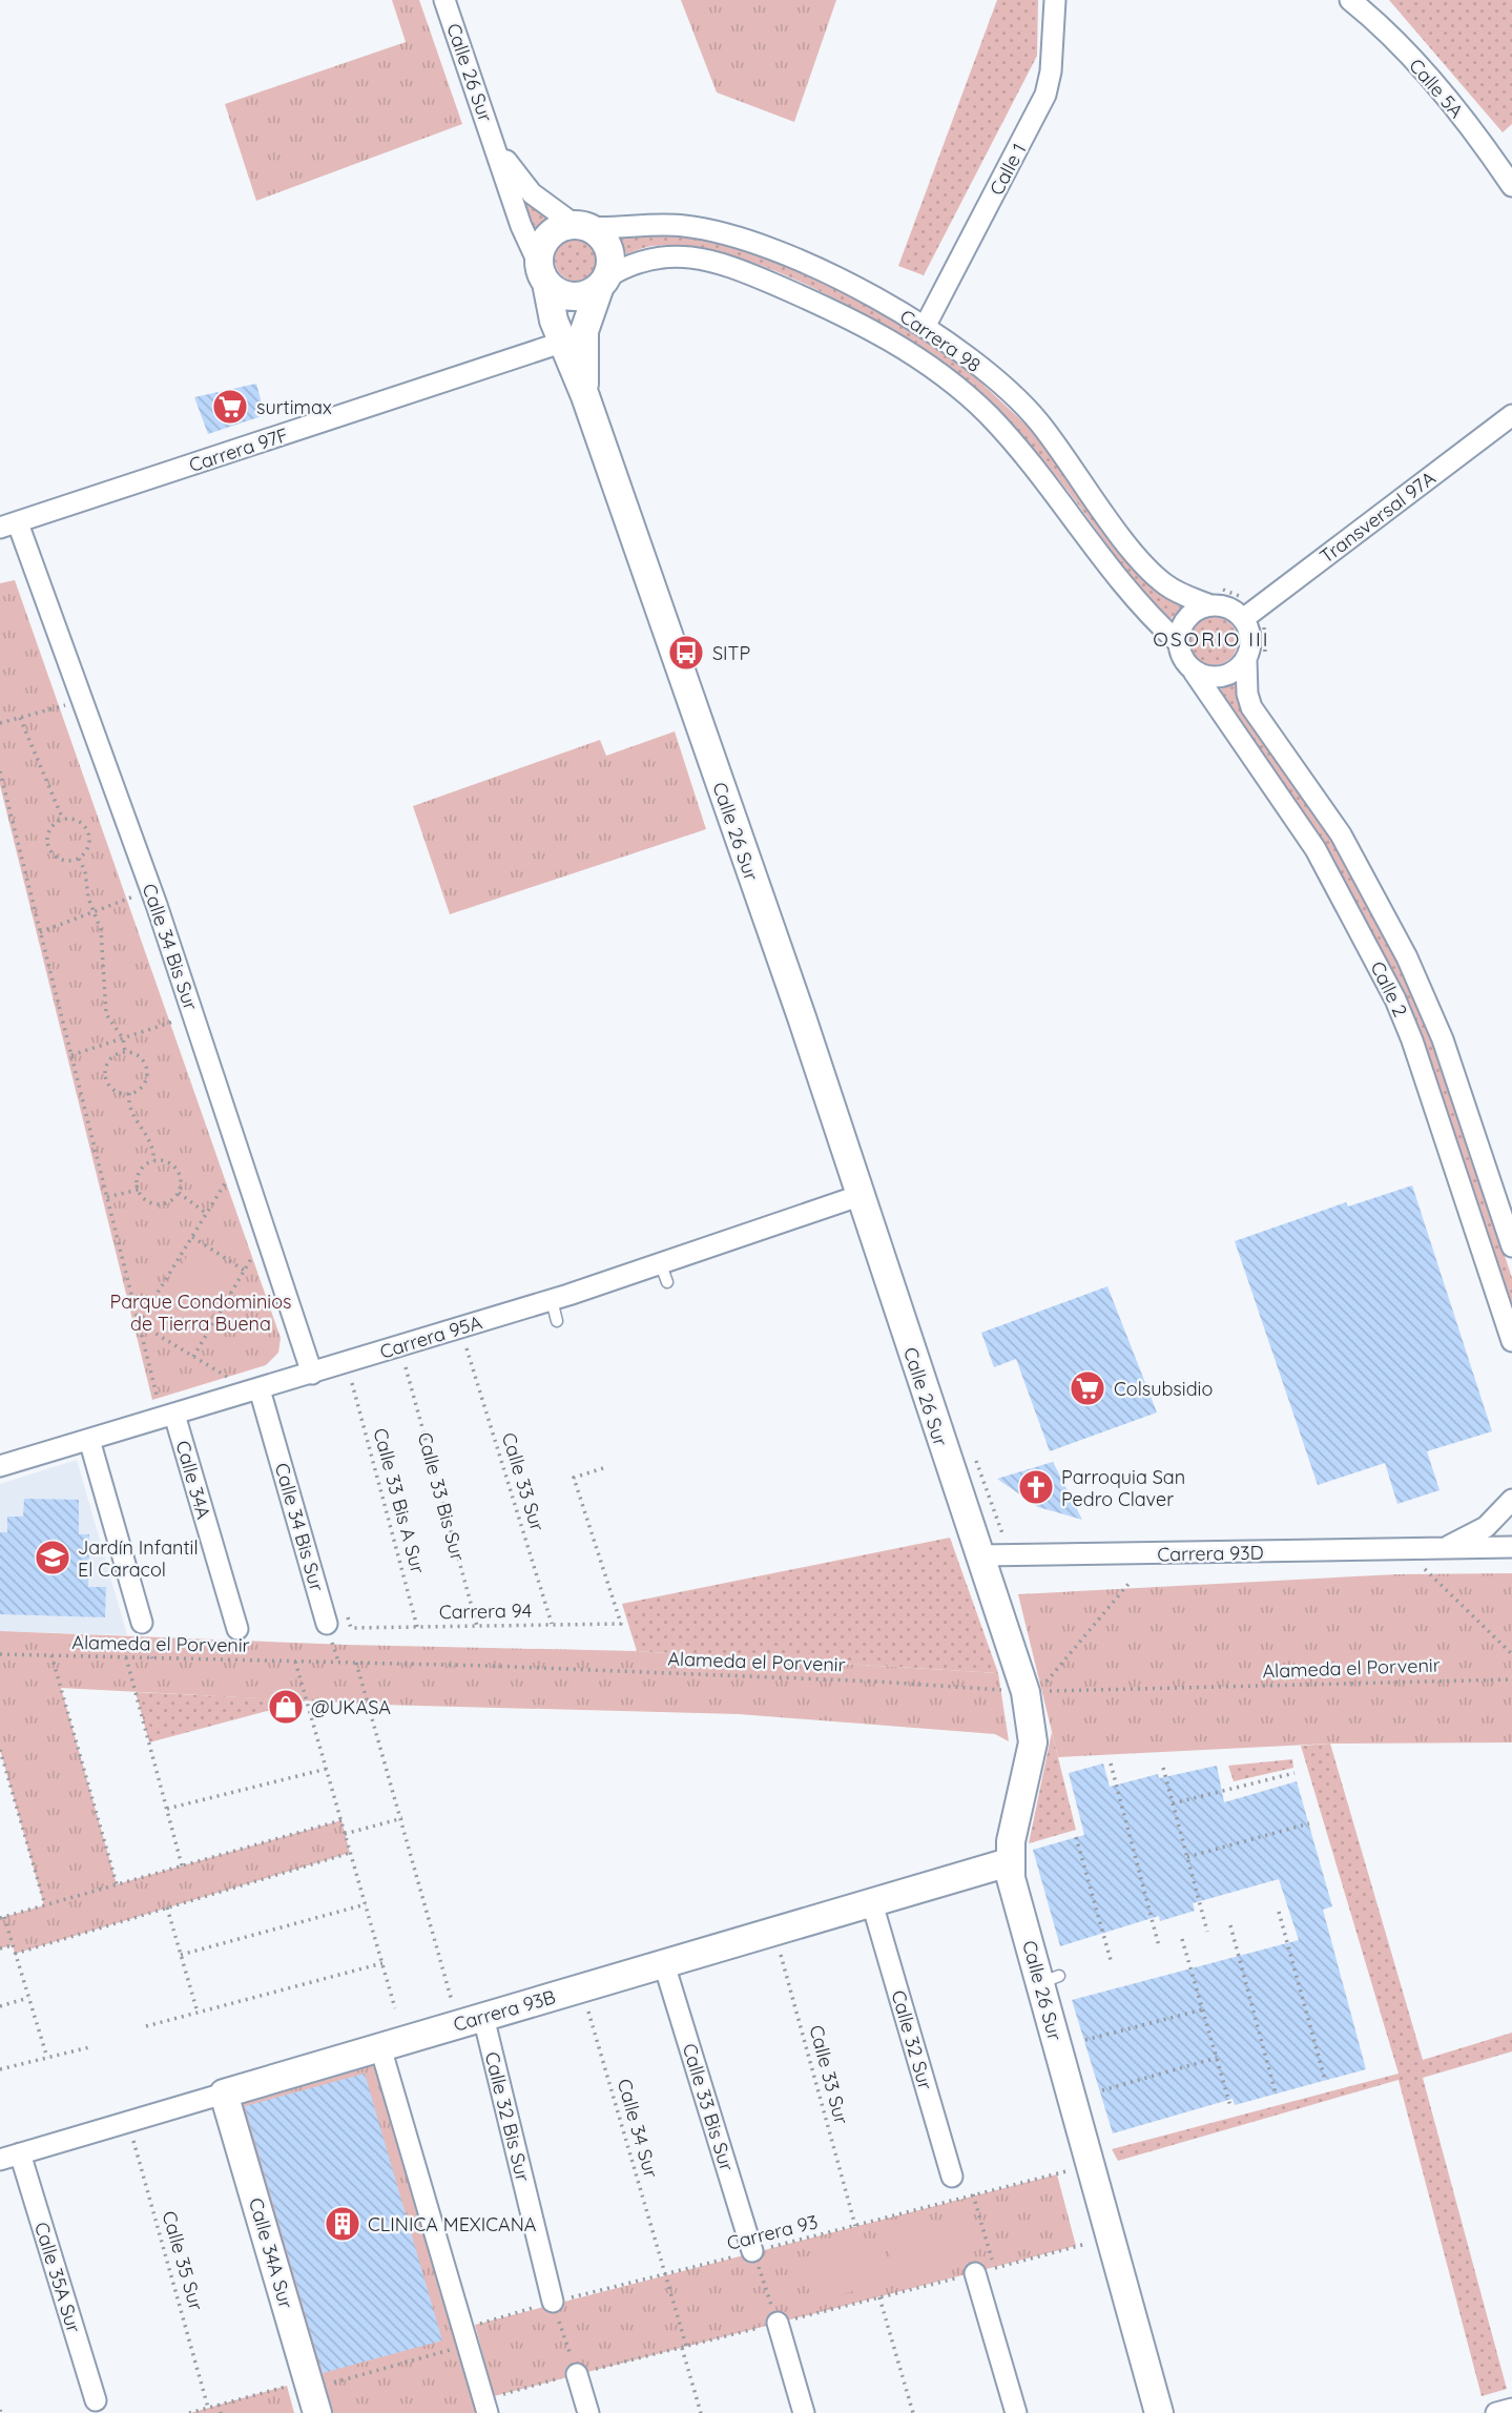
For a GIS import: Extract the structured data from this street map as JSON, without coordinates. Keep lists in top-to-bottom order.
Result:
{
  "streets": {
    "street": [
      "Calle 26 Sur",
      "Calle 5A",
      "Calle 1",
      "Carrera 98",
      "Carrera 97F",
      "Transversal 97A",
      "Calle 34 Bis Sur",
      "Calle 2",
      "Carrera 95A",
      "Calle 34A",
      "Calle 33 Bis Sur",
      "Carrera 93D",
      "Carrera 93B",
      "Calle 32 Sur",
      "Calle 32 Bis Sur",
      "Calle 34A Sur",
      "Calle 35A Sur"
    ],
    "path": [
      "Calle 33 Sur",
      "Calle 33 Bis A Sur",
      "Carrera 94",
      "Alameda el Porvenir",
      "Calle 34 Sur",
      "Carrera 93",
      "Calle 35 Sur"
    ]
  },
  "crossings": [
    ["Calle 26 Sur", "Carrera 98"],
    ["Calle 26 Sur", "Carrera 97F"],
    ["Calle 26 Sur", "Carrera 95A"],
    ["Calle 26 Sur", "Carrera 93D"],
    ["Calle 26 Sur", "Alameda el Porvenir"],
    ["Calle 26 Sur", "Carrera 93B"],
    ["Calle 26 Sur", "Carrera 93"],
    ["Calle 1", "Carrera 98"],
    ["Carrera 98", "Transversal 97A"],
    ["Carrera 98", "Calle 2"],
    ["Carrera 97F", "Calle 34 Bis Sur"],
    ["Transversal 97A", "Calle 2"],
    ["Calle 34 Bis Sur", "Carrera 95A"],
    ["Carrera 95A", "Calle 34A"],
    ["Calle 33 Sur", "Carrera 94"],
    ["Calle 33 Sur", "Carrera 93B"],
    ["Calle 33 Sur", "Carrera 93"],
    ["Calle 33 Bis Sur", "Carrera 94"],
    ["Calle 33 Bis Sur", "Carrera 93B"],
    ["Calle 33 Bis Sur", "Carrera 93"],
    ["Calle 33 Bis A Sur", "Carrera 94"],
    ["Carrera 93B", "Calle 32 Sur"],
    ["Carrera 93B", "Calle 32 Bis Sur"],
    ["Carrera 93B", "Calle 34 Sur"],
    ["Carrera 93B", "Calle 34A Sur"],
    ["Carrera 93B", "Calle 35 Sur"],
    ["Carrera 93B", "Calle 35A Sur"],
    ["Calle 32 Bis Sur", "Carrera 93"],
    ["Calle 34 Sur", "Carrera 93"],
    ["Carrera 93", "Calle 34A Sur"]
  ],
  "districts": ["OSORIO III"],
  "parks": ["Parque Condominios de Tierra Buena"],
  "places": {
    "supermarket": ["surtimax", "Colsubsidio"],
    "bus stop": ["SITP"],
    "church": ["Parroquia San Pedro Claver"],
    "school or university": ["Jardín Infantil El Caracol"],
    "shop": ["@UKASA"],
    "building": ["CLINICA MEXICANA"]
  }
}
